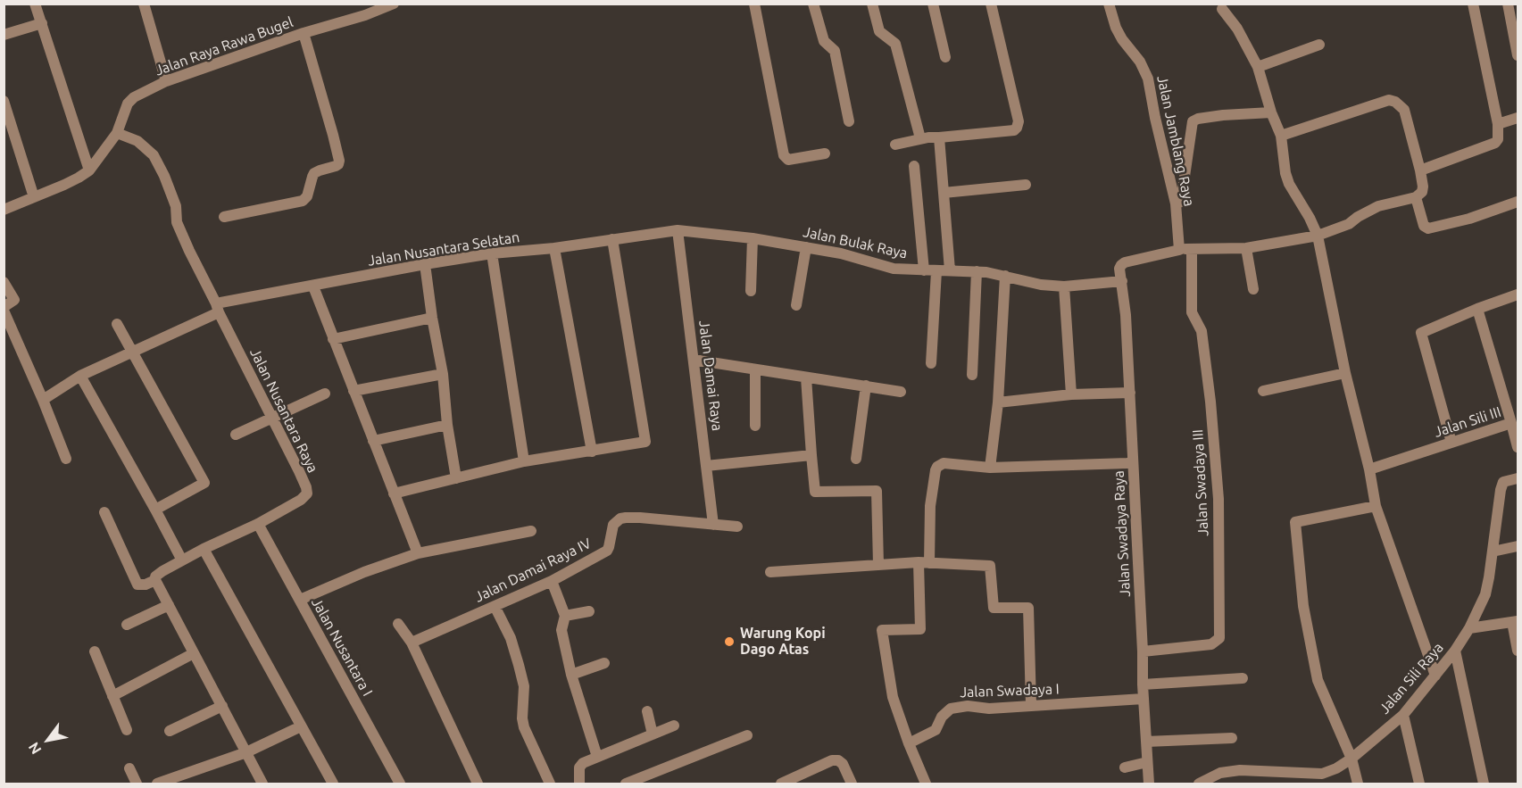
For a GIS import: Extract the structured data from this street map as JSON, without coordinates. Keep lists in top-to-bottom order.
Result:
{
  "streets": {
    "street": [
      "Jalan Raya Rawa Bugel",
      "Jalan Jamblang Raya",
      "Jalan Bulak Raya",
      "Jalan Nusantara Selatan",
      "Jalan Damai Raya",
      "Jalan Nusantara Raya",
      "Jalan Sili III",
      "Jalan Swadaya III",
      "Jalan Swadaya Raya",
      "Jalan Damai Raya IV",
      "Jalan Nusantara I",
      "Jalan Sili Raya",
      "Jalan Swadaya I"
    ]
  },
  "crossings": [
    ["Jalan Raya Rawa Bugel", "Jalan Nusantara Raya"],
    ["Jalan Bulak Raya", "Jalan Nusantara Selatan"],
    ["Jalan Bulak Raya", "Jalan Damai Raya"],
    ["Jalan Bulak Raya", "Jalan Swadaya Raya"],
    ["Jalan Nusantara Selatan", "Jalan Damai Raya"],
    ["Jalan Nusantara Selatan", "Jalan Nusantara Raya"],
    ["Jalan Damai Raya", "Jalan Damai Raya IV"],
    ["Jalan Nusantara Raya", "Jalan Nusantara I"],
    ["Jalan Swadaya III", "Jalan Swadaya Raya"],
    ["Jalan Swadaya Raya", "Jalan Swadaya I"]
  ],
  "places": ["Warung Kopi Dago Atas"],
  "north": "bottom left"
}
